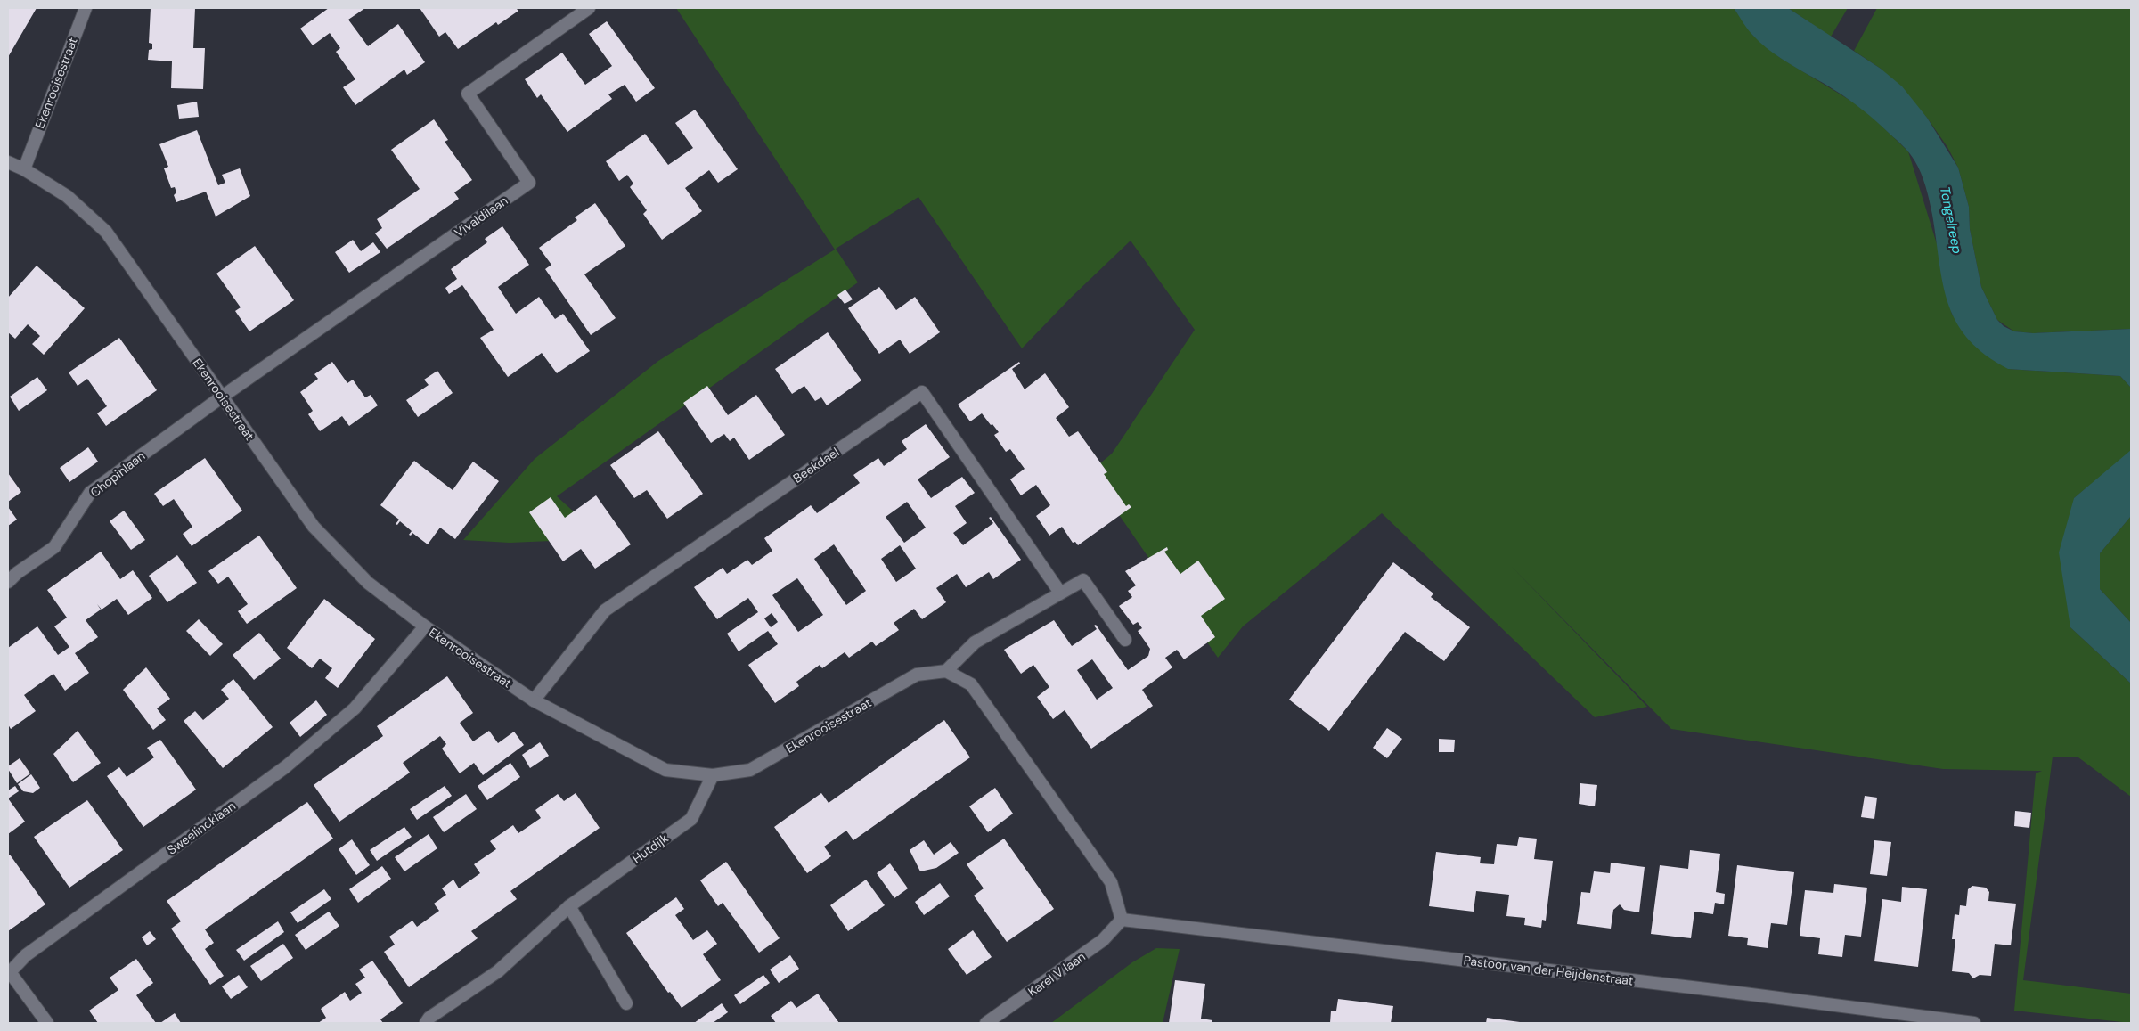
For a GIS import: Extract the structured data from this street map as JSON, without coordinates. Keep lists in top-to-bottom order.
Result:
{
  "streets": {
    "street": [
      "Ekenrooisestraat",
      "Vivaldilaan",
      "Beekdael",
      "Chopinlaan",
      "Sweelincklaan",
      "Hutdijk",
      "Pastoor van der Heijdenstraat",
      "Karel V laan"
    ]
  },
  "crossings": [
    ["Ekenrooisestraat", "Vivaldilaan"],
    ["Ekenrooisestraat", "Beekdael"],
    ["Ekenrooisestraat", "Chopinlaan"],
    ["Ekenrooisestraat", "Sweelincklaan"],
    ["Ekenrooisestraat", "Hutdijk"],
    ["Vivaldilaan", "Chopinlaan"],
    ["Pastoor van der Heijdenstraat", "Karel V laan"]
  ],
  "water": ["Tongelreep"]
}
